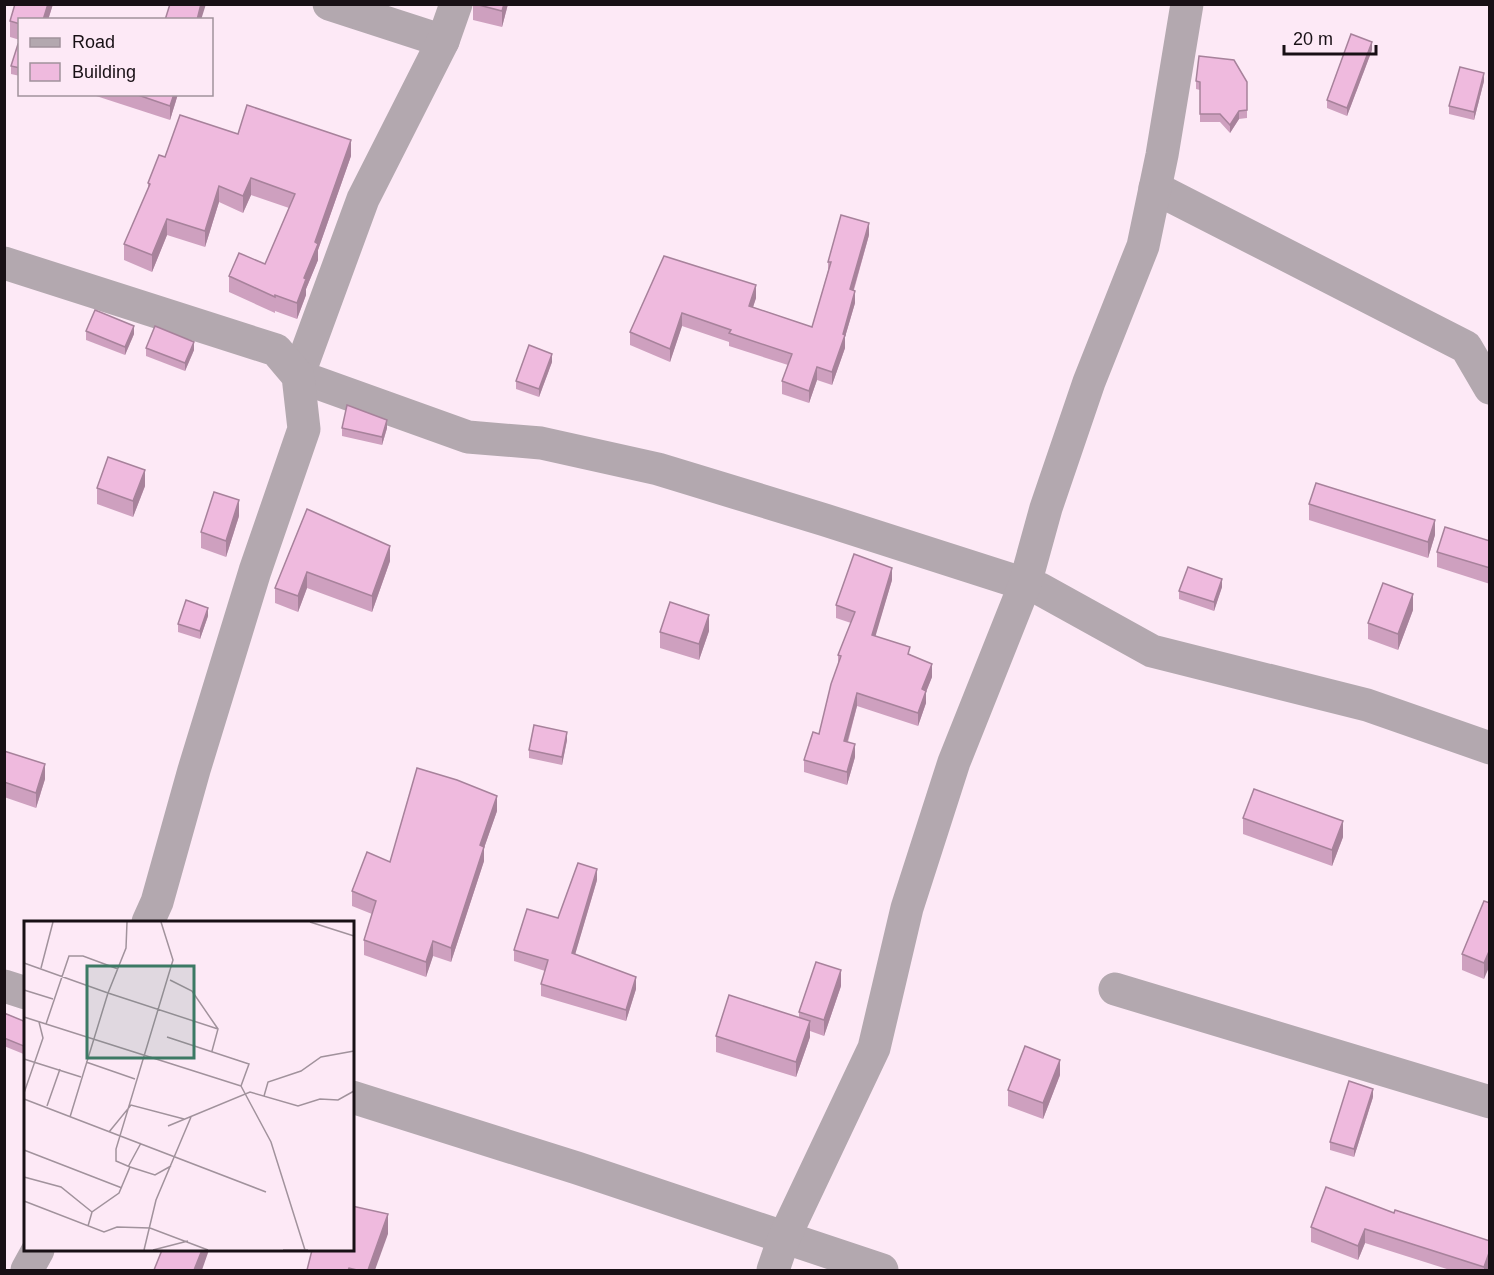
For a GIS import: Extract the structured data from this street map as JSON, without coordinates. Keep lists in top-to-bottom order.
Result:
{
  "legend": ["Road", "Building"],
  "scale_bar": "20 m"
}
